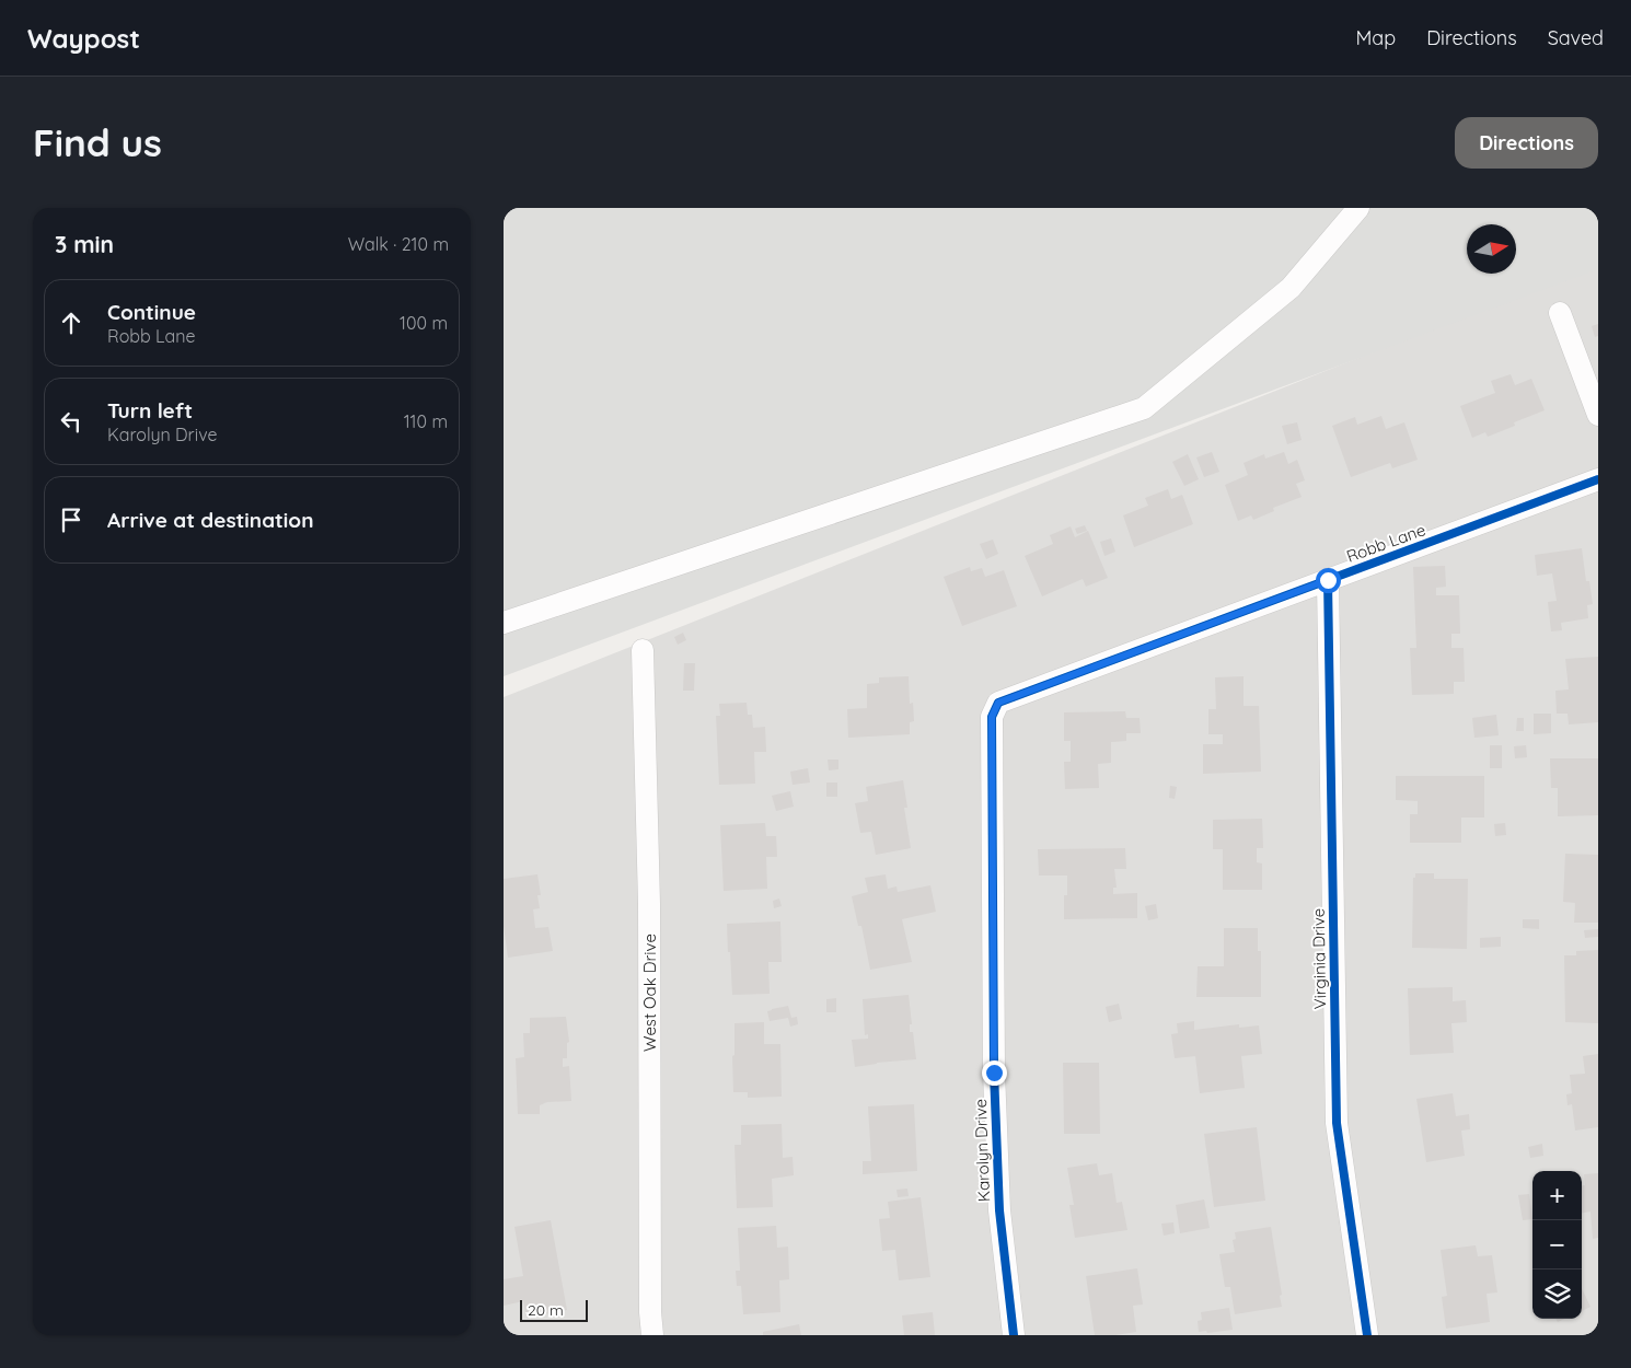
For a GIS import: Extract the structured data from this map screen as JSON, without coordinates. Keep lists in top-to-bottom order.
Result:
{
  "streets": {
    "street": [
      "Robb Lane",
      "Virginia Drive",
      "West Oak Drive",
      "Karolyn Drive"
    ]
  },
  "crossings": [
    ["Robb Lane", "Virginia Drive"],
    ["Robb Lane", "Karolyn Drive"]
  ],
  "scale_bar": "20 m",
  "north": "right",
  "page": {
    "header": "Waypost",
    "nav": ["Map", "Directions", "Saved"],
    "buttons": "Directions",
    "title": "Find us",
    "heading": ["3 min", "Walk · 210 m"],
    "list": [
      ["Continue", "Robb Lane", "100 m"],
      ["Turn left", "Karolyn Drive", "110 m"],
      "Arrive at destination"
    ],
    "map_buttons": ["+", "−"],
    "scale": "20 m"
  }
}
